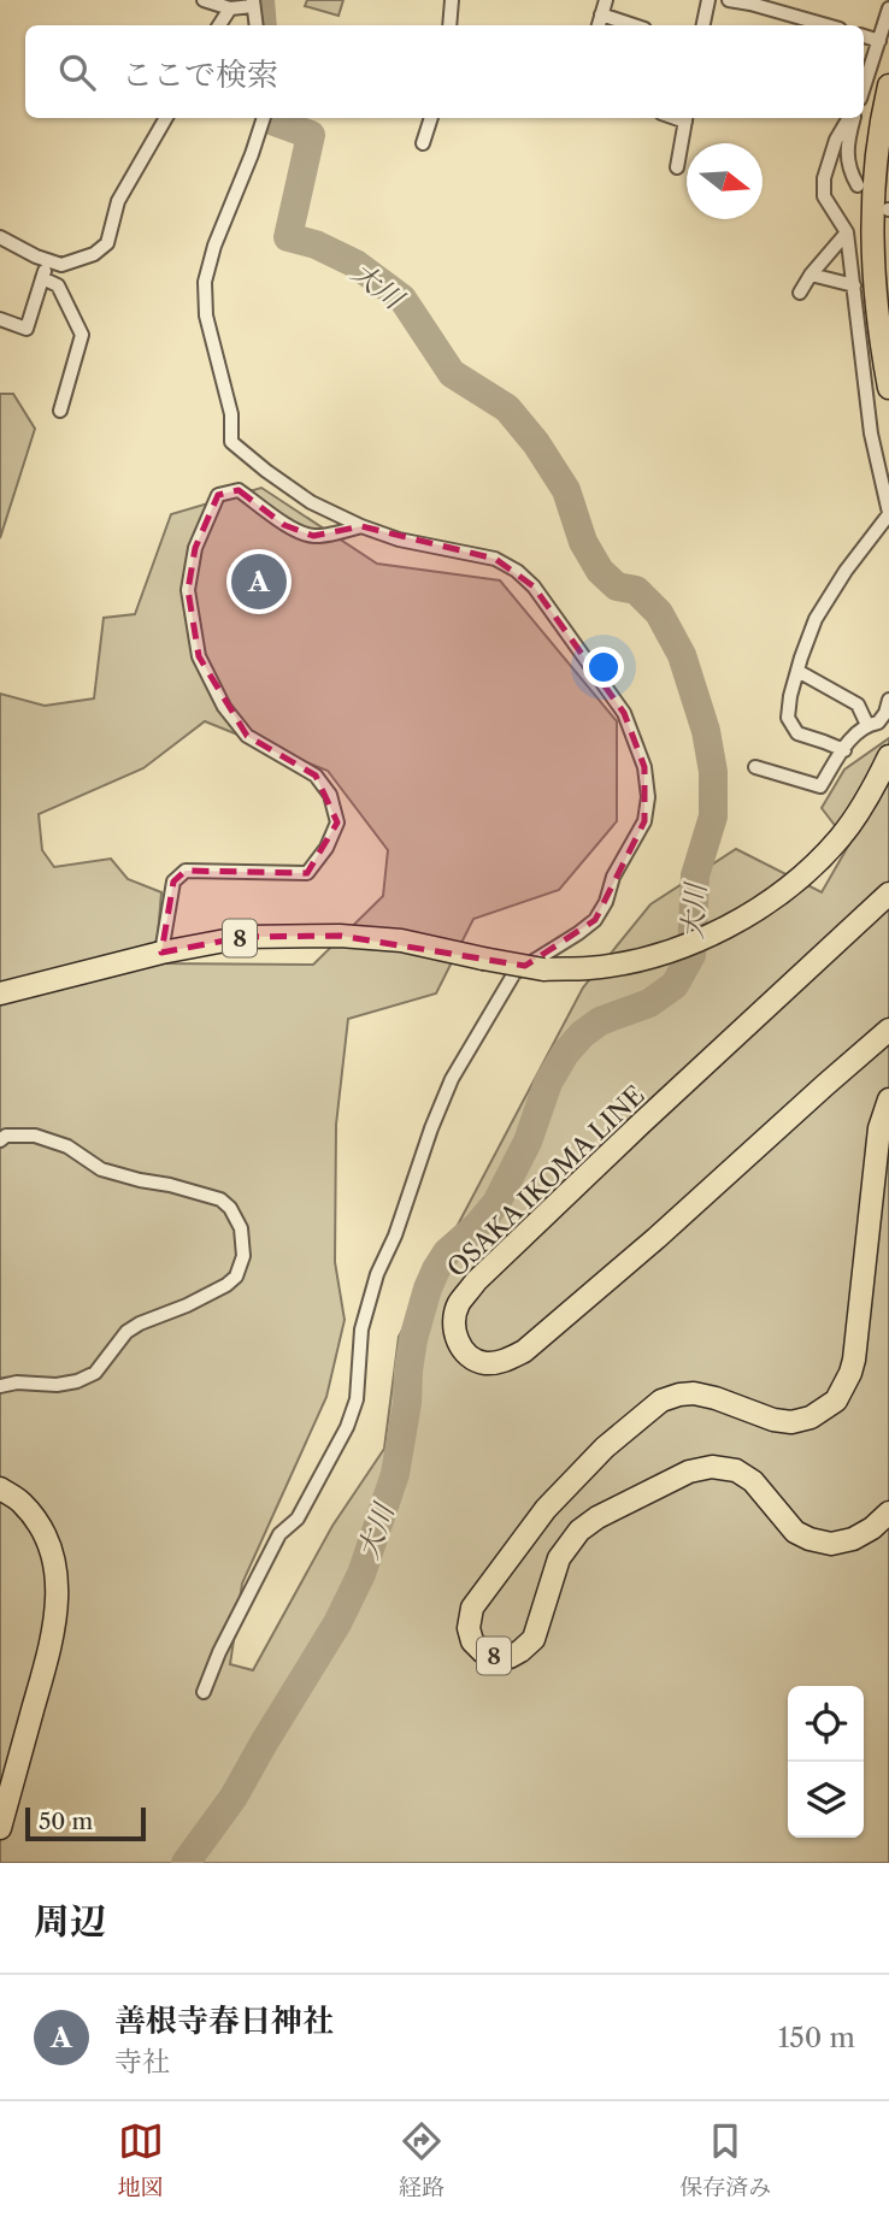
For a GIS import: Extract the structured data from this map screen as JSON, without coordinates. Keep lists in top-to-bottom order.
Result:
{
  "streets": {
    "main road": ["8", "OSAKA IKOMA LINE"]
  },
  "water": ["大川"],
  "scale_bar": "50 m",
  "north": "right",
  "page": {
    "search": "ここで検索",
    "pins": "A",
    "scale": "50 m",
    "heading": "周辺",
    "list": [
      {
        "mark": "A",
        "name": "善根寺春日神社",
        "note": "寺社",
        "value": "150 m"
      }
    ],
    "nav": ["地図", "経路", "保存済み"]
  }
}
